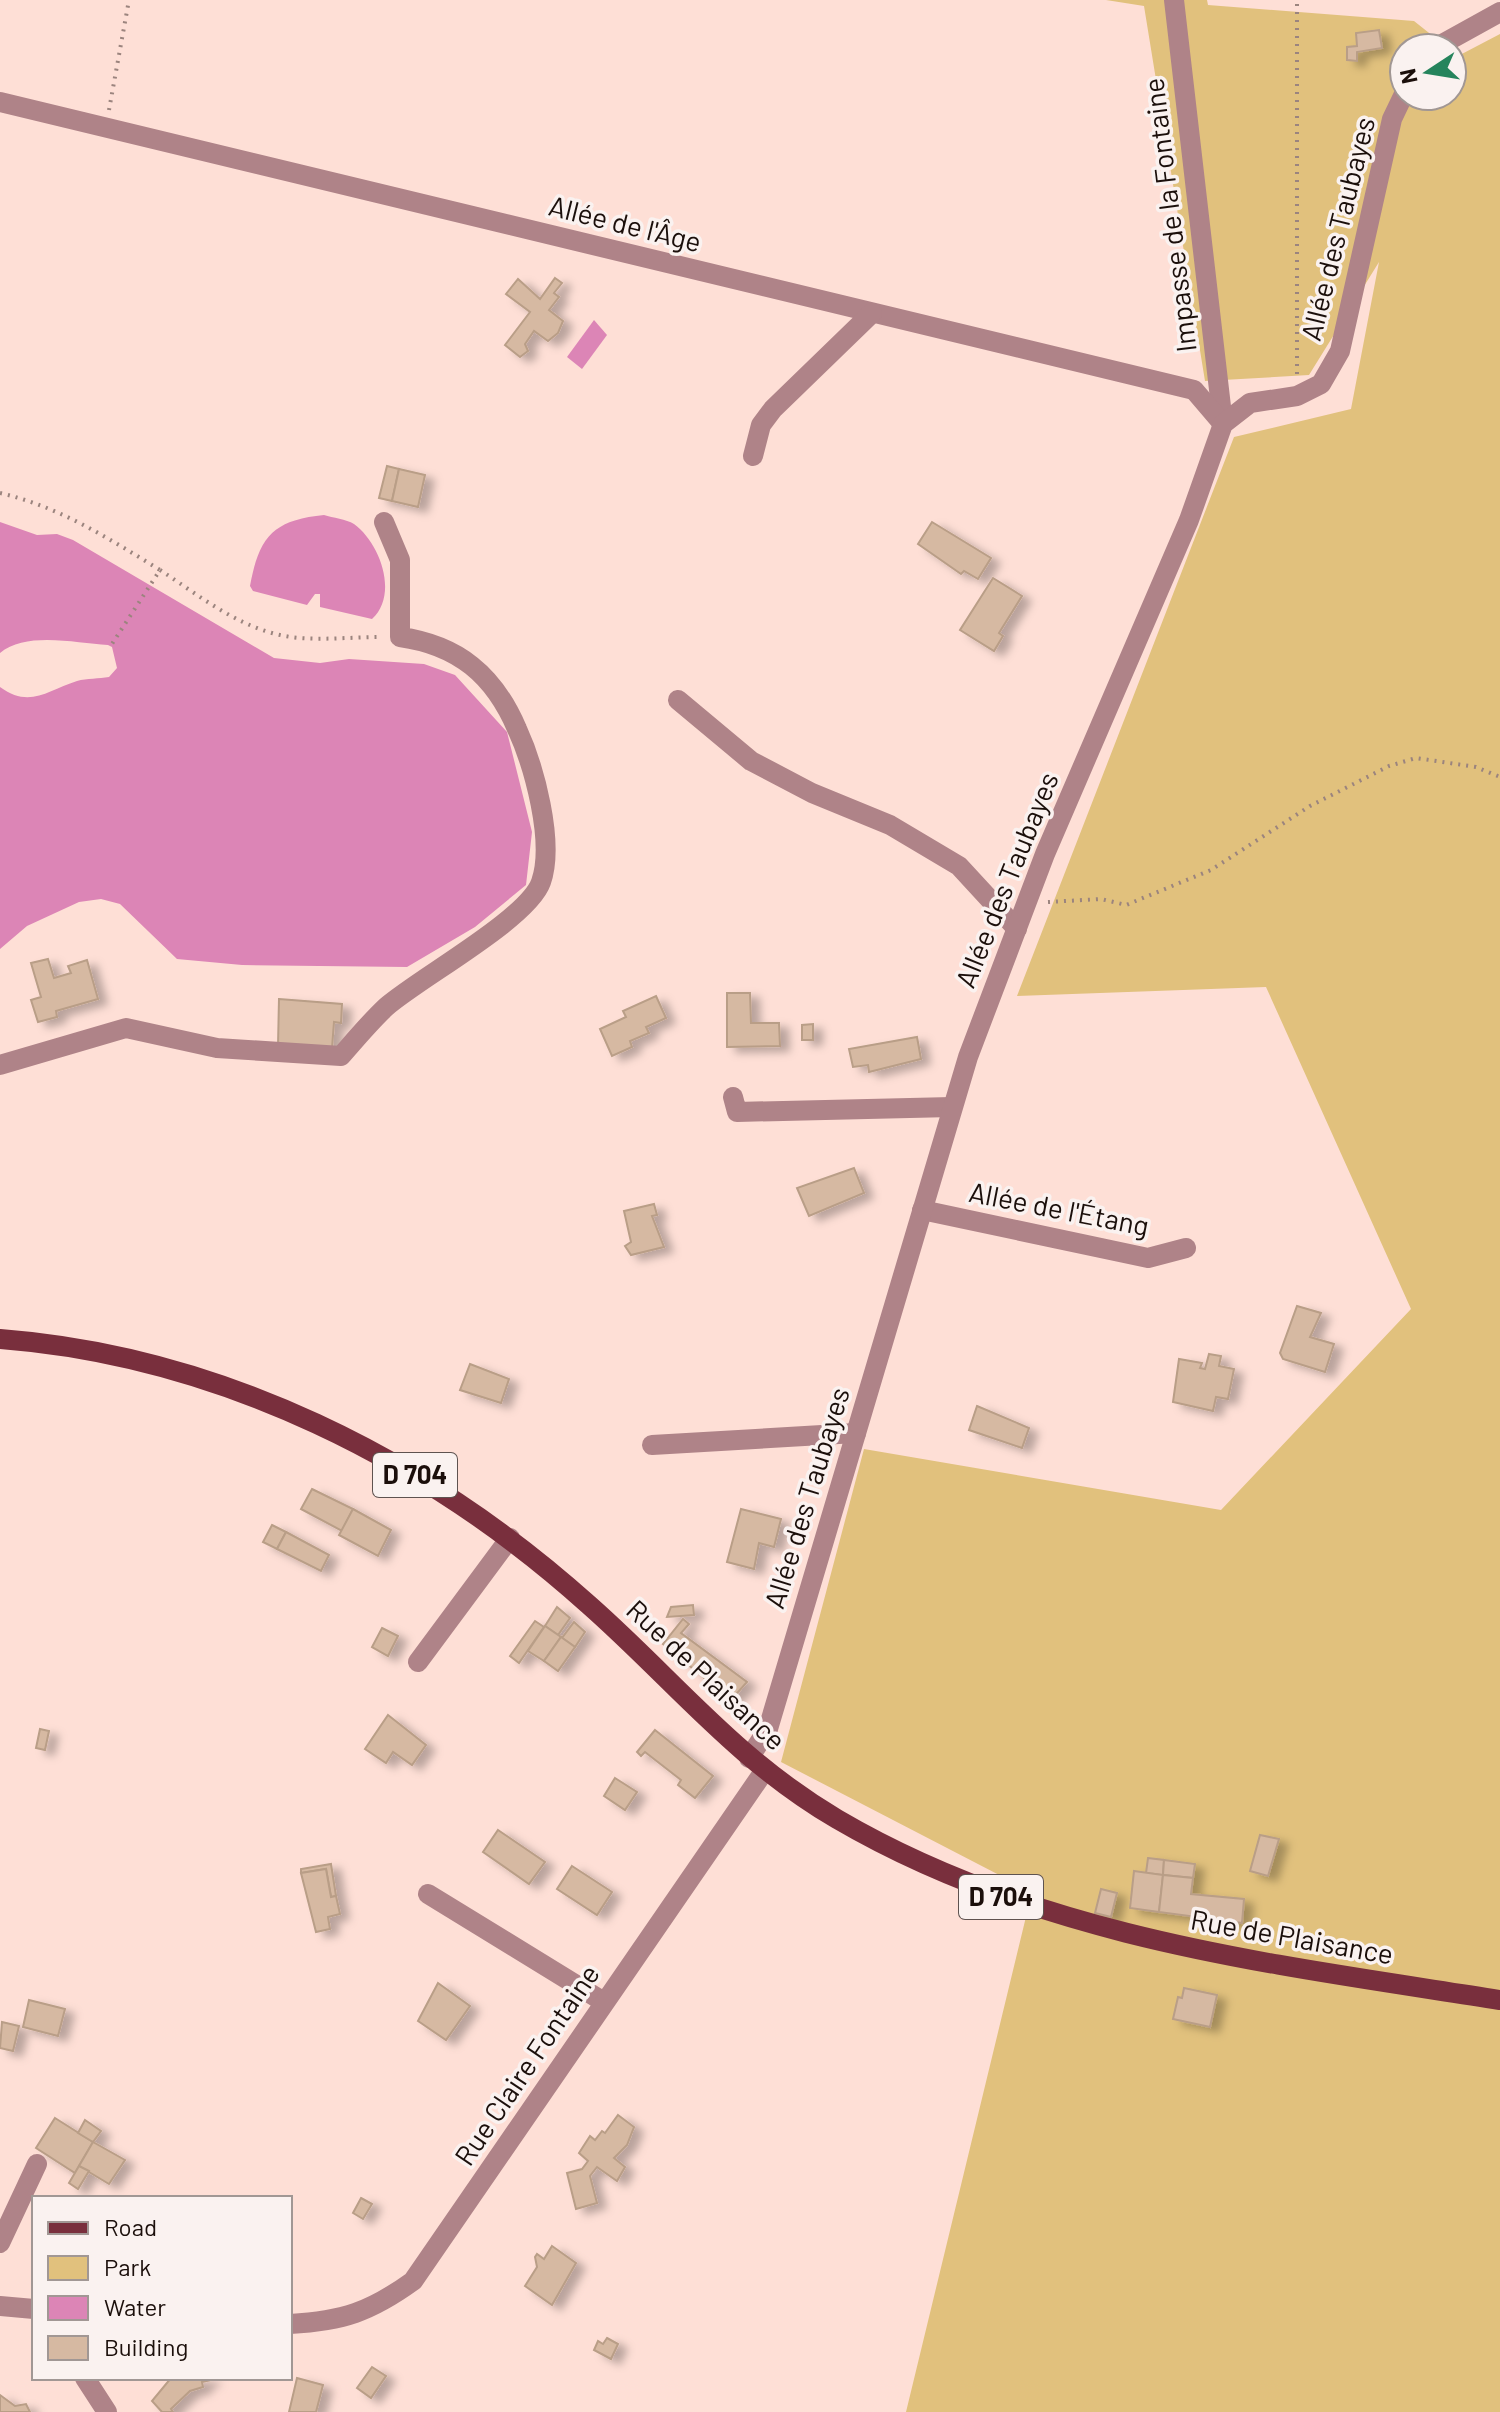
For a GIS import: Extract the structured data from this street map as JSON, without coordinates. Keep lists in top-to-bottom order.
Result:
{
  "streets": {
    "main road": ["D 704", "Rue de Plaisance"],
    "street": [
      "Impasse de la Fontaine",
      "Allée de l'Âge",
      "Allée des Taubayes",
      "Allée de l'Étang",
      "Rue Claire Fontaine"
    ]
  },
  "crossings": [
    ["Impasse de la Fontaine", "Allée de l'Âge"],
    ["Impasse de la Fontaine", "Allée des Taubayes"],
    ["Allée de l'Âge", "Allée des Taubayes"],
    ["Allée des Taubayes", "Allée de l'Étang"],
    ["Allée des Taubayes", "Rue de Plaisance"],
    ["Allée des Taubayes", "Rue Claire Fontaine"],
    ["Rue de Plaisance", "Rue Claire Fontaine"]
  ],
  "legend": [
    "Road",
    "Park",
    "Water",
    "Building"
  ],
  "north": "left"
}
